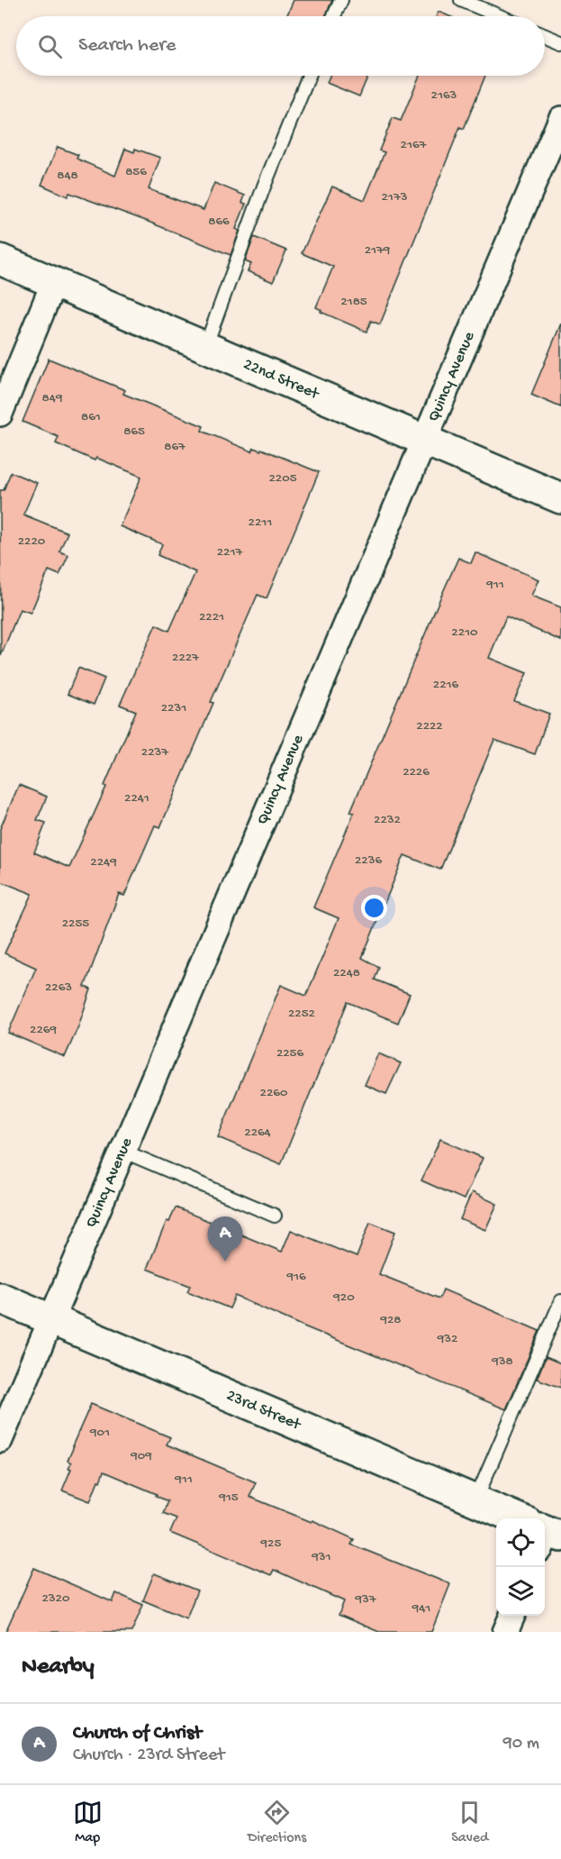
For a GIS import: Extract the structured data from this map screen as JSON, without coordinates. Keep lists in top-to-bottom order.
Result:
{
  "streets": {
    "street": ["Quincy Avenue", "22nd Street", "23rd Street"]
  },
  "crossings": [
    ["Quincy Avenue", "22nd Street"],
    ["Quincy Avenue", "23rd Street"]
  ],
  "house_numbers": [
    "2163",
    "2167",
    "856",
    "848",
    "2173",
    "866",
    "2179",
    "2185",
    "849",
    "861",
    "865",
    "867",
    "2205",
    "2211",
    "2220",
    "2217",
    "911",
    "2221",
    "2210",
    "2227",
    "2216",
    "2231",
    "2222",
    "2237",
    "2226",
    "2241",
    "2232",
    "2236",
    "2249",
    "2255",
    "2248",
    "2263",
    "2252",
    "2269",
    "2256",
    "2260",
    "2264",
    "916",
    "920",
    "928",
    "932",
    "938",
    "901",
    "909",
    "911",
    "915",
    "925",
    "931",
    "2320",
    "937",
    "941"
  ],
  "page": {
    "search": "Search here",
    "pins": "A",
    "heading": "Nearby",
    "list": [
      {
        "mark": "A",
        "name": "Church of Christ",
        "note": "Church · 23rd Street",
        "value": "90 m"
      }
    ],
    "nav": ["Map", "Directions", "Saved"]
  }
}
